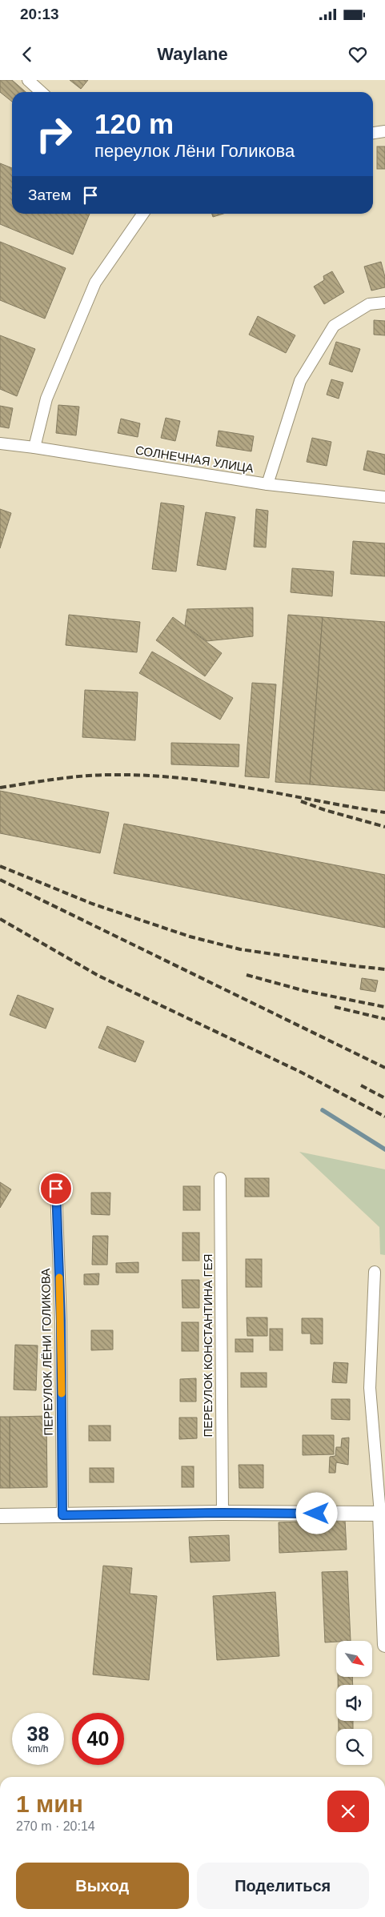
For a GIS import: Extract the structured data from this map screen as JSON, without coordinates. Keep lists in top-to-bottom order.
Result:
{
  "streets": {
    "street": ["СОЛНЕЧНАЯ УЛИЦА", "ПЕРЕУЛОК КОНСТАНТИНА ГЕЯ", "ПЕРЕУЛОК ЛЁНИ ГОЛИКОВА"]
  },
  "north": "bottom right",
  "page": {
    "status": "20:13",
    "header": "Waylane",
    "turn": ["120 m", "переулок Лёни Голикова"],
    "then": "Затем",
    "speed": "38 km/h",
    "limit": "40",
    "heading": ["1 мин", "270 m · 20:14"],
    "buttons": ["Выход", "Поделиться"]
  }
}
